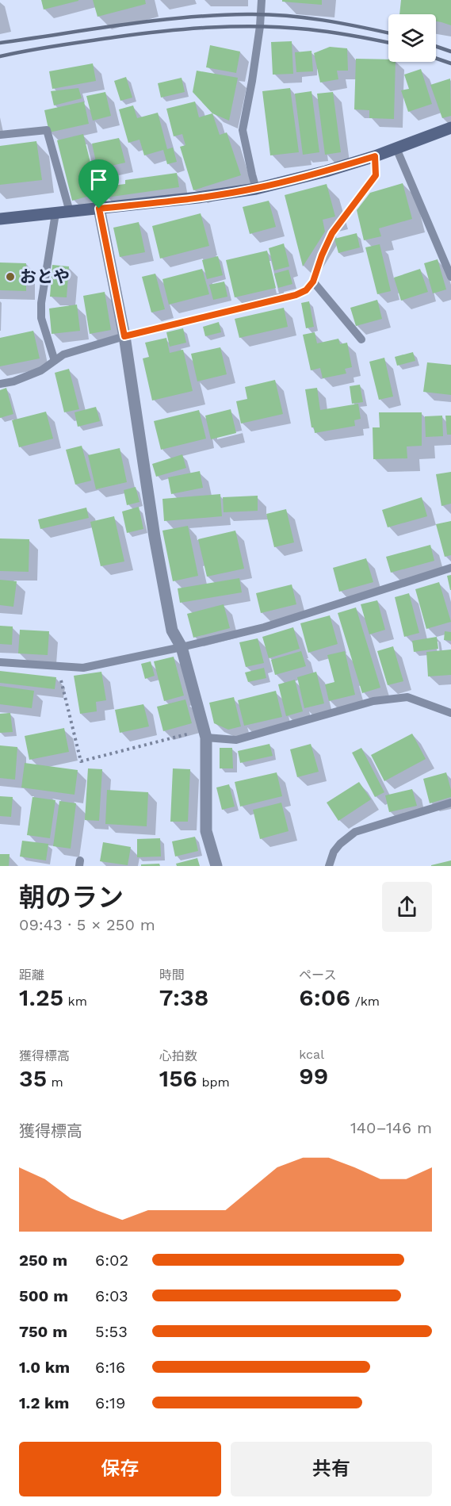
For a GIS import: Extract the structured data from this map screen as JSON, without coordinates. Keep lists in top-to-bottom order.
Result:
{
  "places": ["おとや"],
  "page": {
    "heading": ["朝のラン", "09:43 · 5 × 250 m"],
    "stats": [
      ["距離", "1.25 km"],
      ["時間", "7:38"],
      ["ペース", "6:06 /km"],
      ["獲得標高", "35 m"],
      ["心拍数", "156 bpm"],
      ["kcal", "99"]
    ],
    "chart": ["獲得標高", "140–146 m"],
    "list": [
      {
        "name": "250 m",
        "note": "6:02"
      },
      {
        "name": "500 m",
        "note": "6:03"
      },
      {
        "name": "750 m",
        "note": "5:53"
      },
      {
        "name": "1.0 km",
        "note": "6:16"
      },
      {
        "name": "1.2 km",
        "note": "6:19"
      }
    ],
    "buttons": ["保存", "共有"]
  }
}
